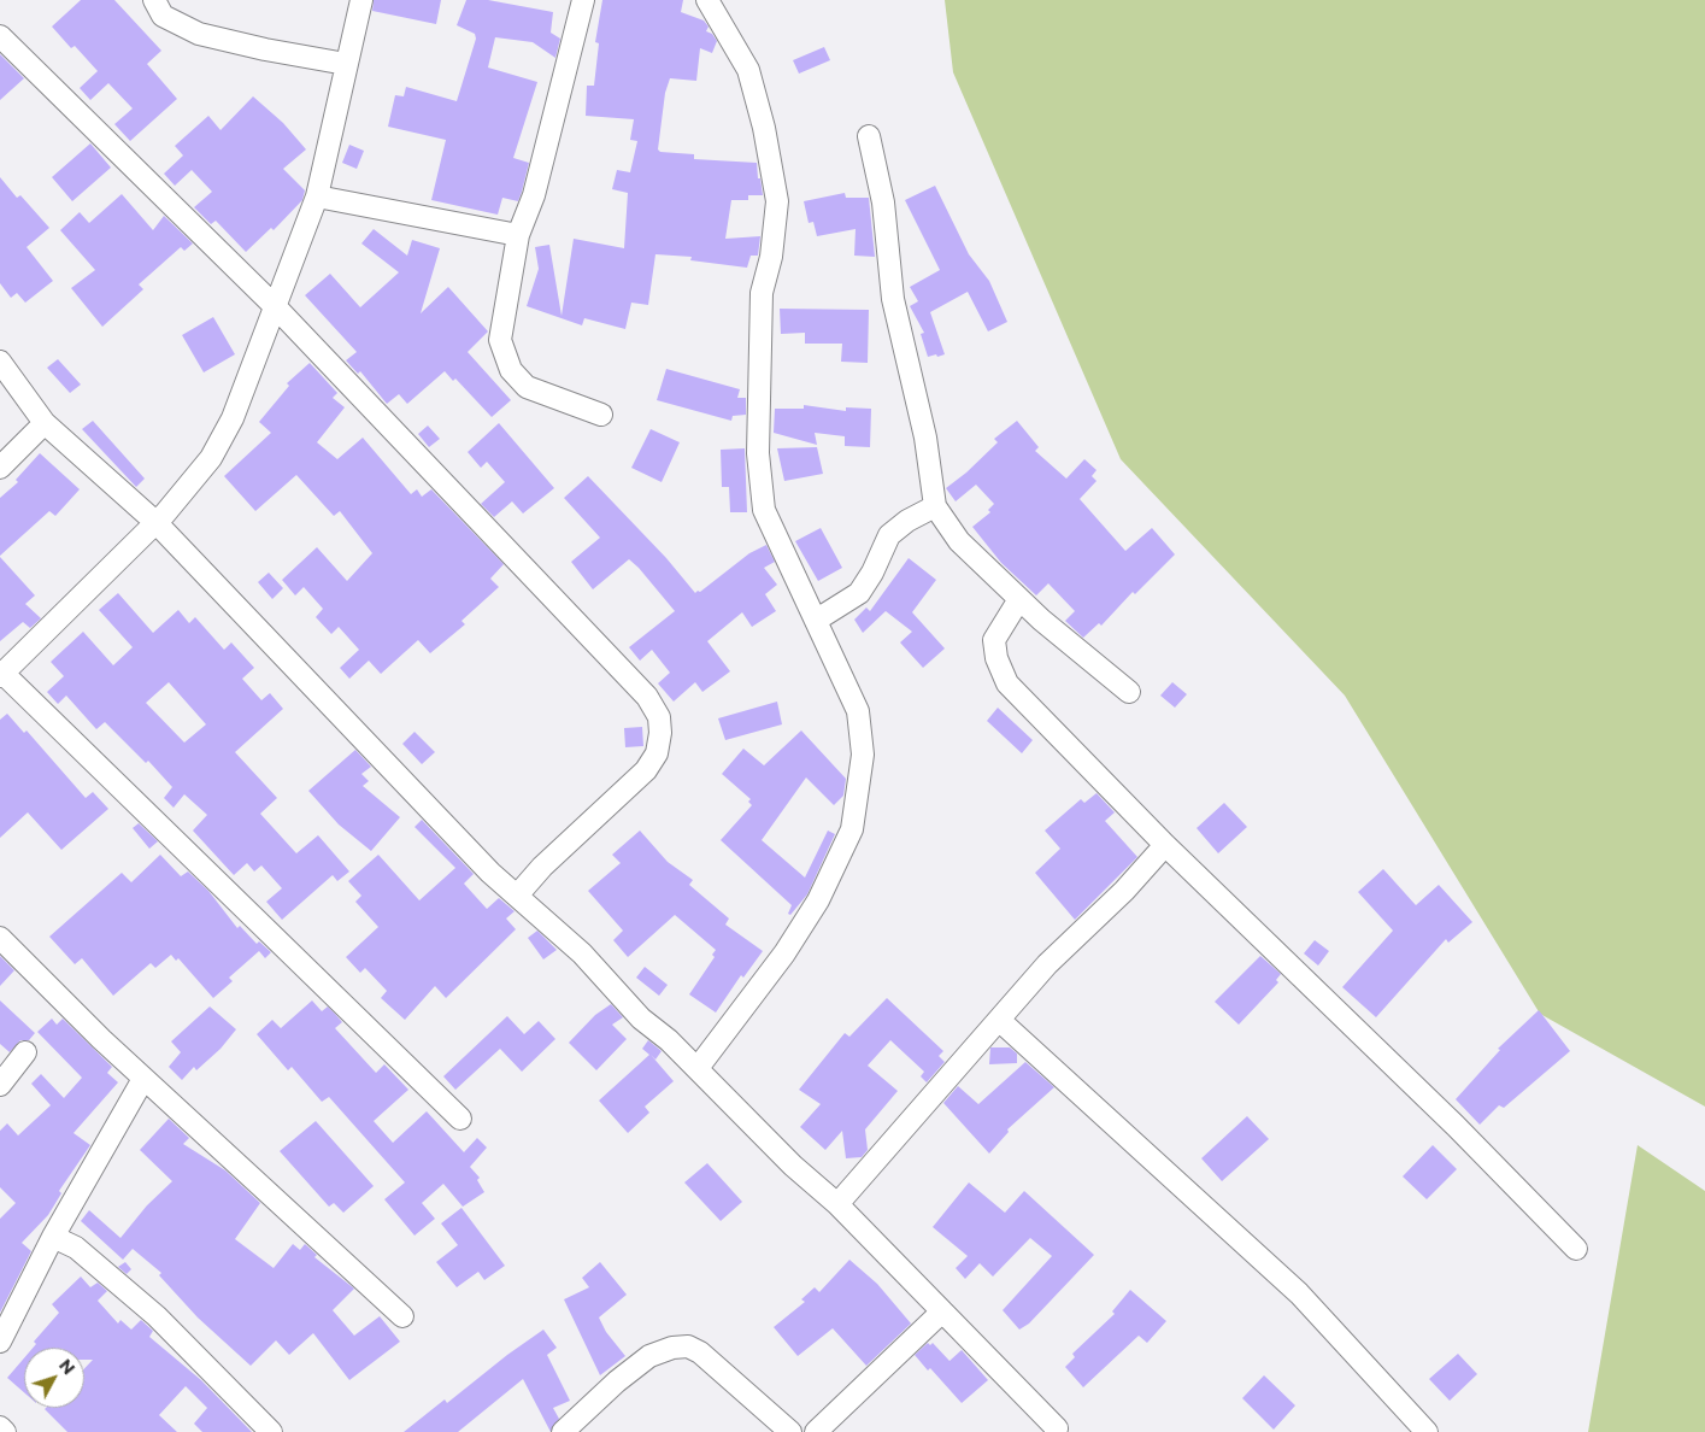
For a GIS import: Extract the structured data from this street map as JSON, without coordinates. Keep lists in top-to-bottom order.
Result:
{
  "north": "top right"
}
